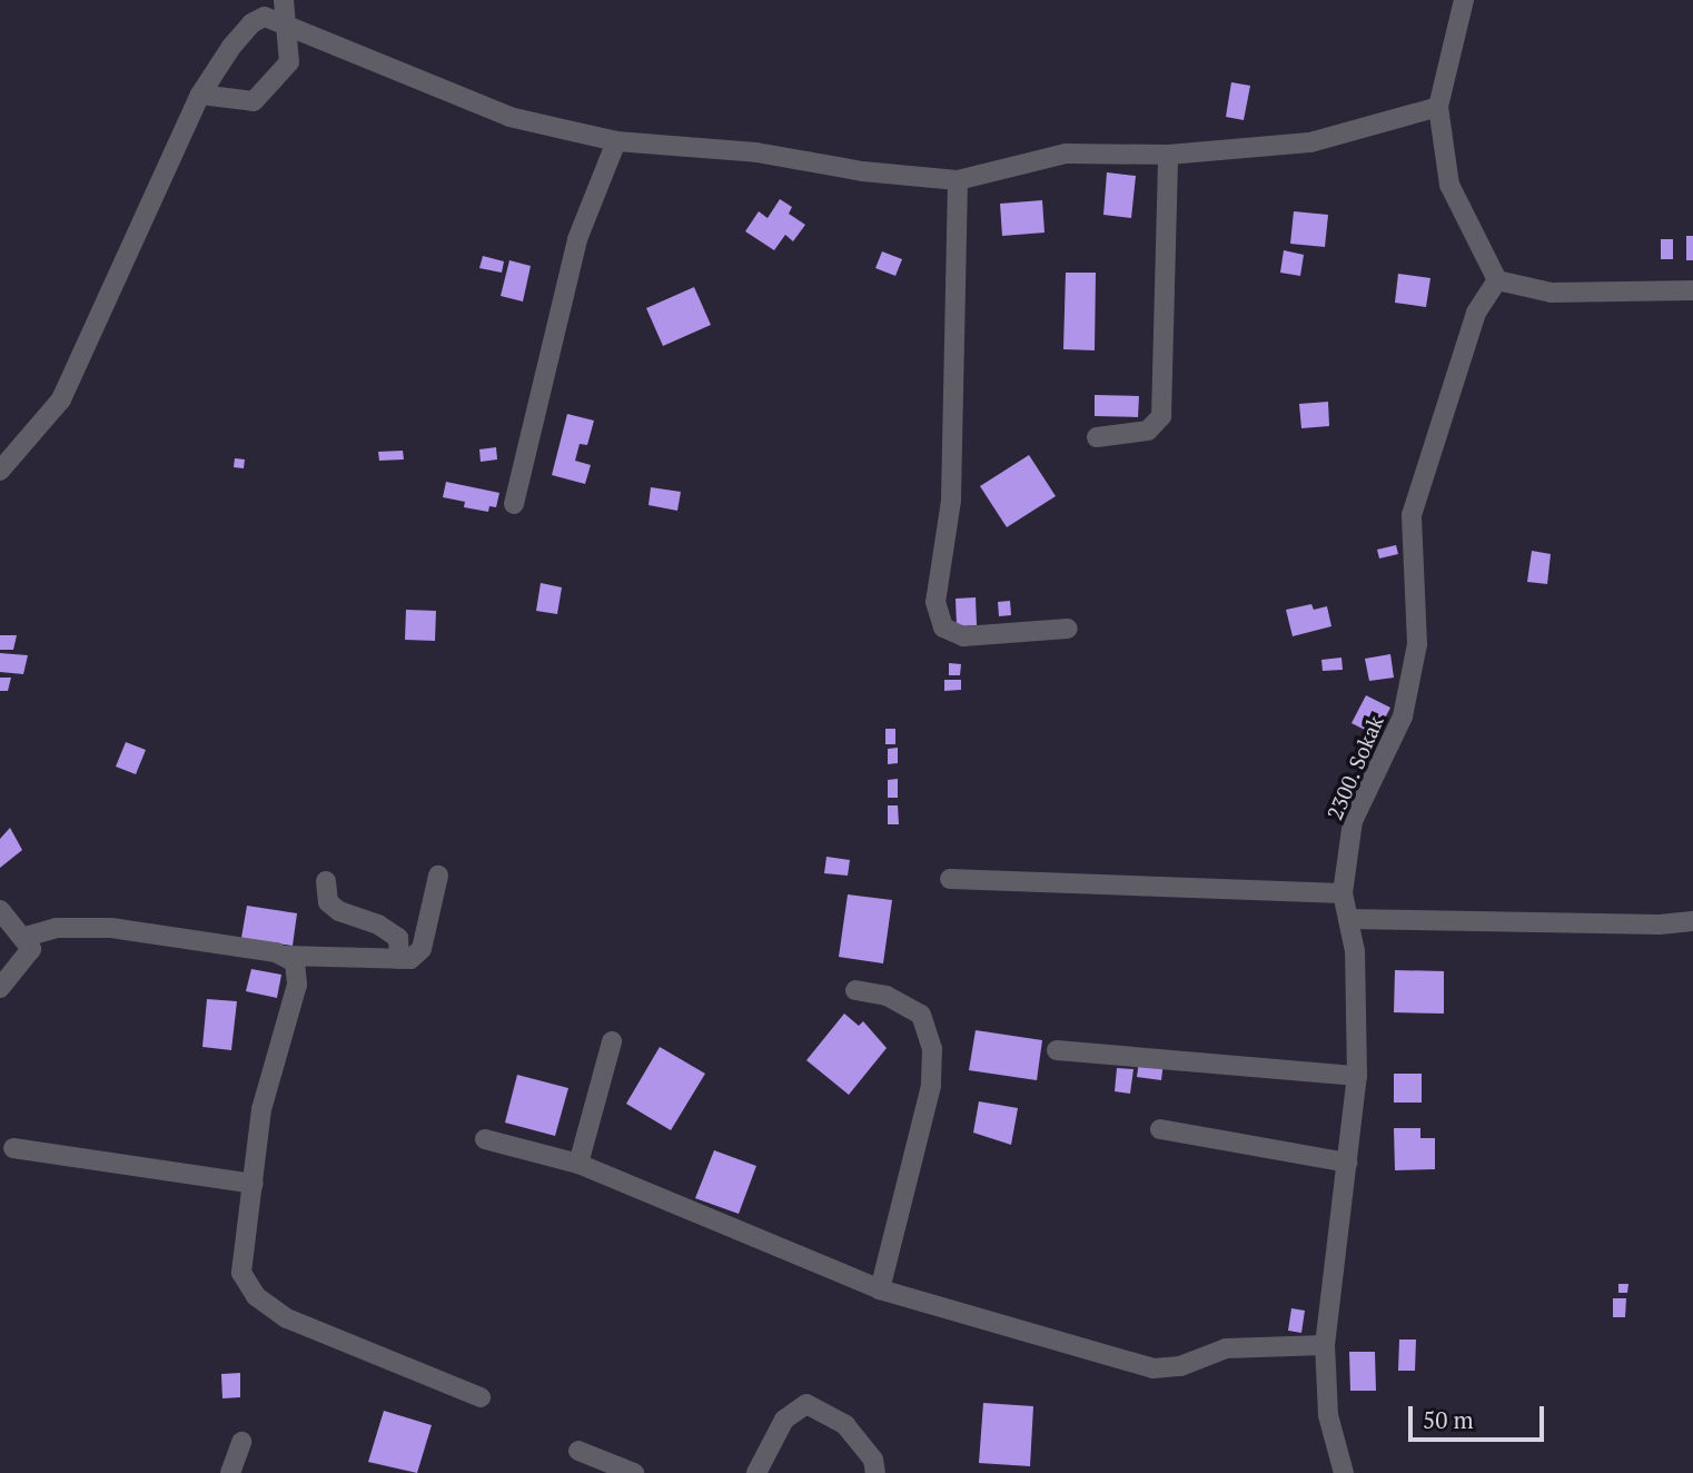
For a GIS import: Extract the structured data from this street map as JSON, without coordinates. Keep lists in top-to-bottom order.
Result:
{
  "streets": {
    "street": ["2300. Sokak"]
  },
  "scale_bar": "50 m"
}
